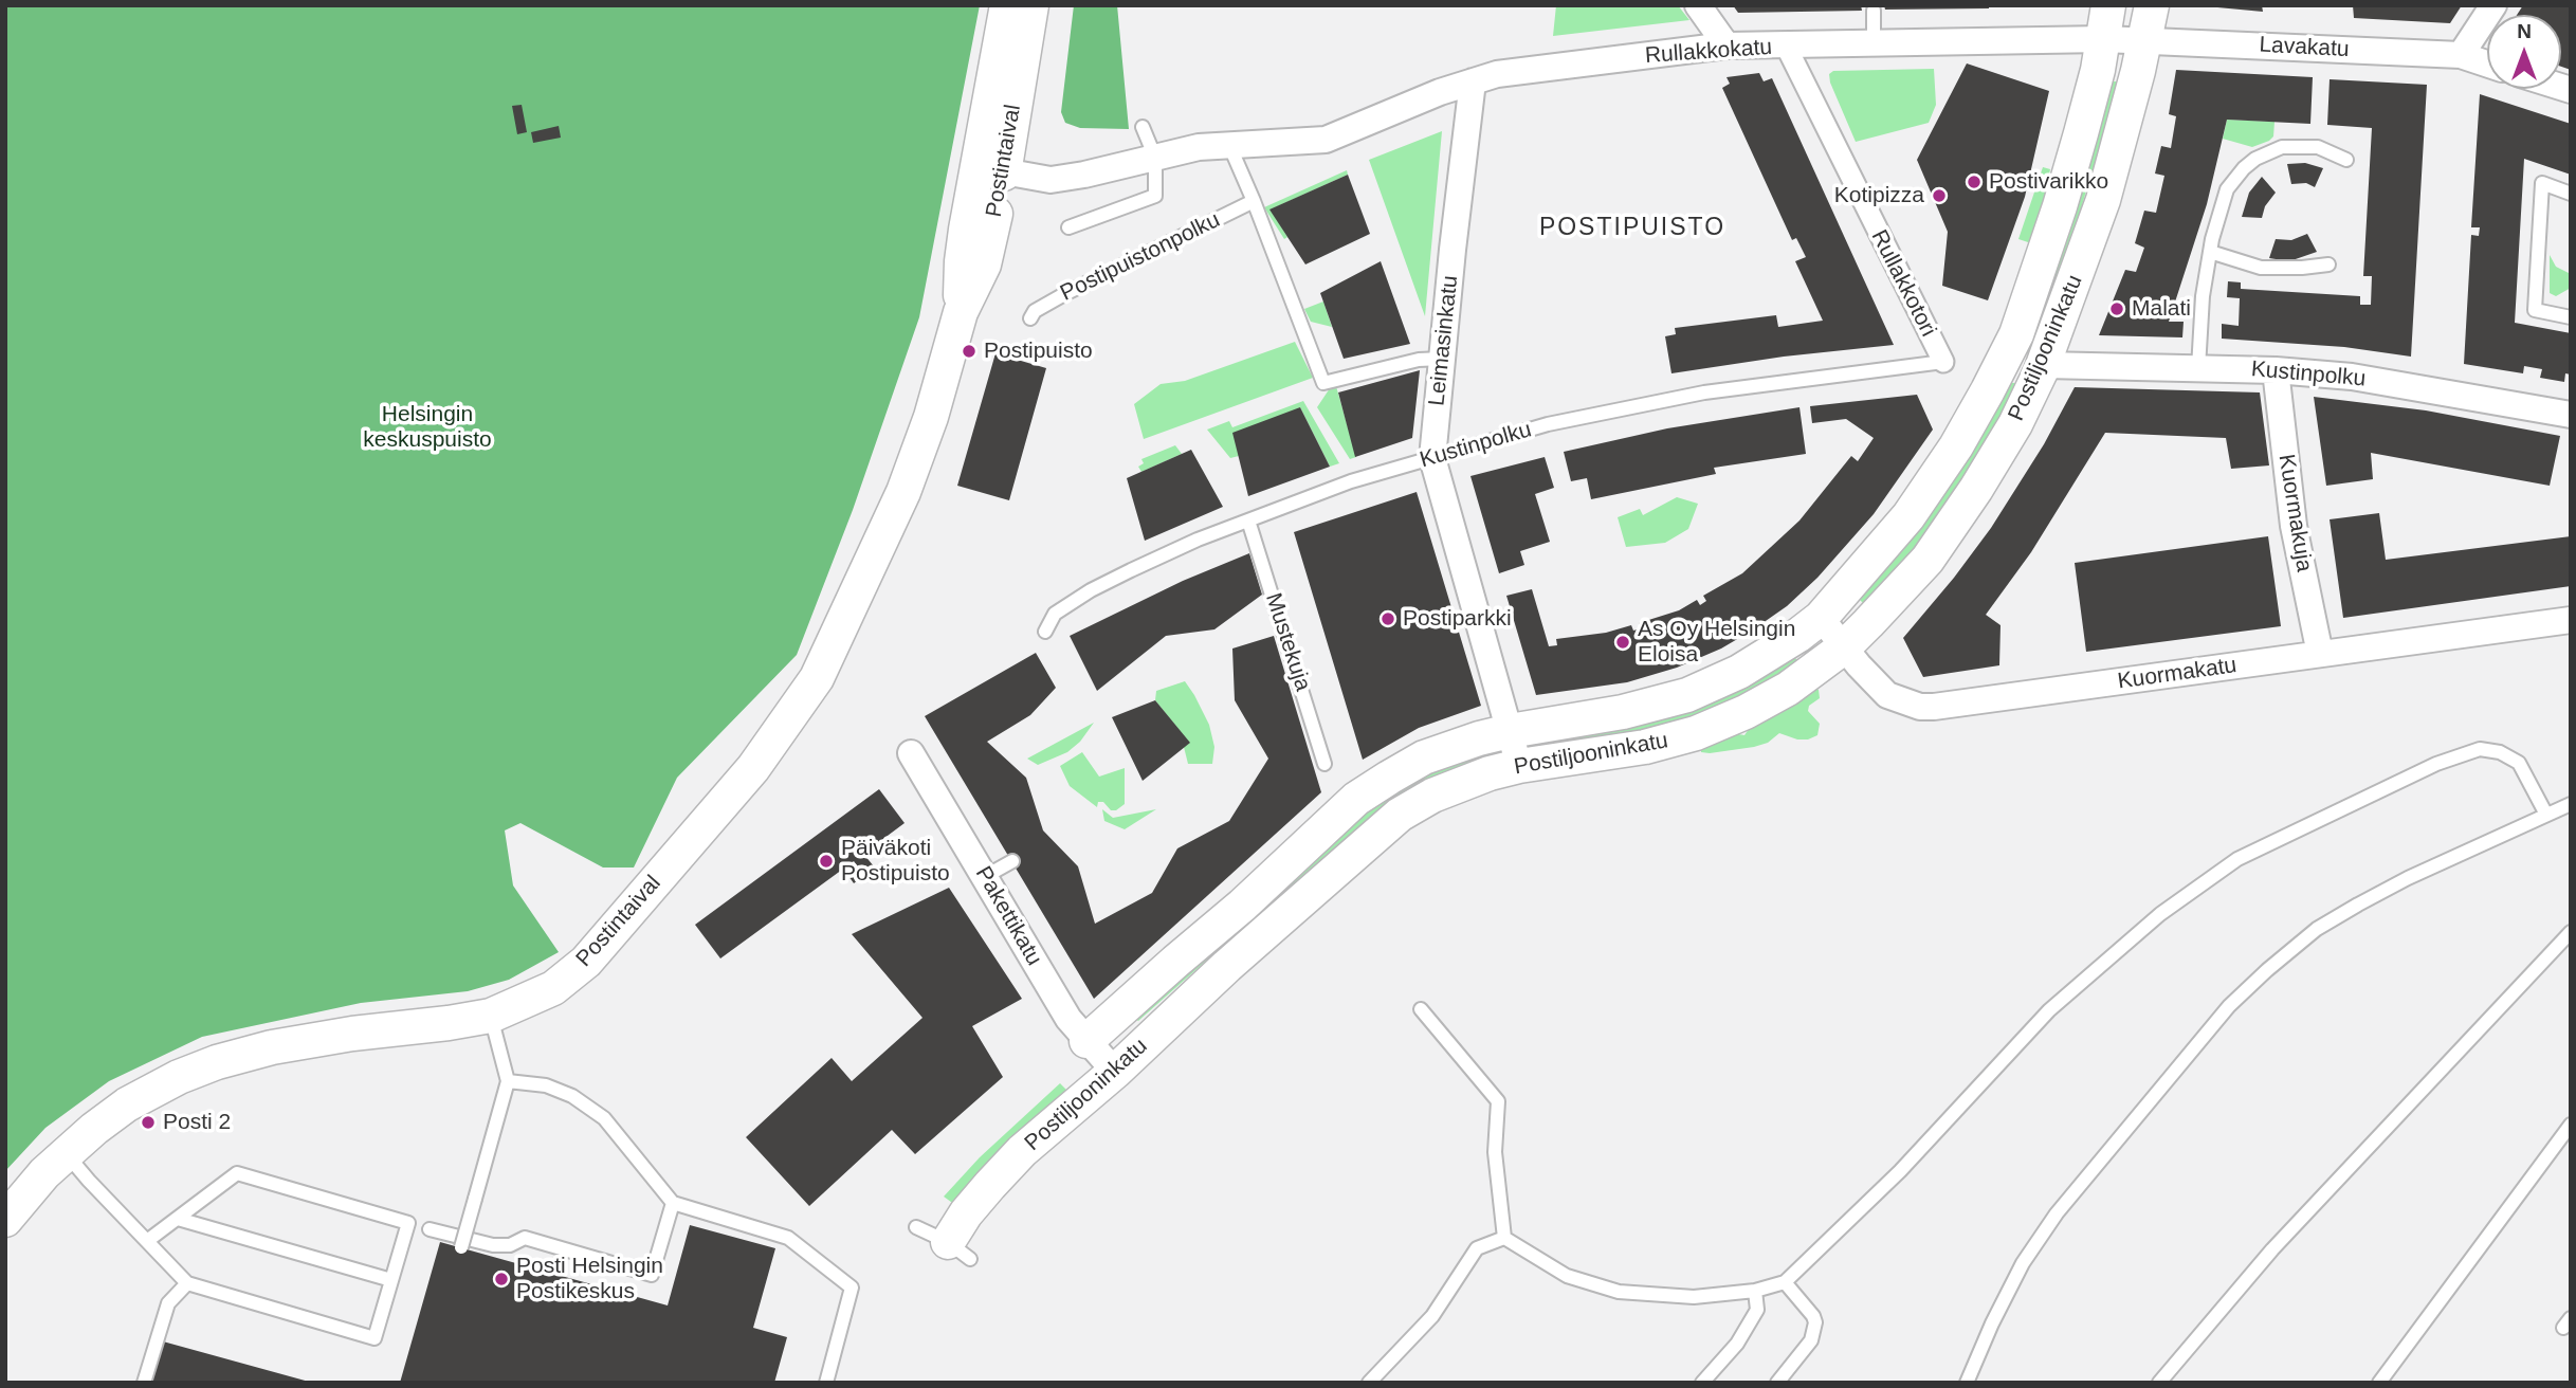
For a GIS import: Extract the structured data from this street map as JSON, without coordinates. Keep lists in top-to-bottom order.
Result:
{
  "streets": {
    "street": [
      "Lavakatu",
      "Rullakkokatu",
      "Postintaival",
      "Rullakkotori",
      "Leimasinkatu",
      "Postiljooninkatu",
      "Kustinpolku",
      "Kuormakuja",
      "Kuormakatu",
      "Pakettikatu"
    ],
    "lane": ["Postipuistonpolku", "Mustekuja"]
  },
  "crossings": [
    ["Lavakatu", "Rullakkokatu"],
    ["Lavakatu", "Postiljooninkatu"],
    ["Rullakkokatu", "Postintaival"],
    ["Rullakkokatu", "Rullakkotori"],
    ["Rullakkokatu", "Leimasinkatu"],
    ["Rullakkokatu", "Postiljooninkatu"],
    ["Rullakkotori", "Kustinpolku"],
    ["Leimasinkatu", "Postiljooninkatu"],
    ["Leimasinkatu", "Kustinpolku"],
    ["Postiljooninkatu", "Kustinpolku"],
    ["Postiljooninkatu", "Kuormakatu"],
    ["Postiljooninkatu", "Pakettikatu"],
    ["Kustinpolku", "Kuormakuja"],
    ["Kustinpolku", "Mustekuja"],
    ["Kuormakuja", "Kuormakatu"]
  ],
  "districts": ["POSTIPUISTO"],
  "parks": ["Helsingin keskuspuisto"],
  "places": [
    "Postivarikko",
    "Kotipizza",
    "Malati",
    "Postipuisto",
    "Postiparkki",
    "As Oy Helsingin Eloisa",
    "Päiväkoti Postipuisto",
    "Posti 2",
    "Posti Helsingin Postikeskus"
  ],
  "north": "top"
}
